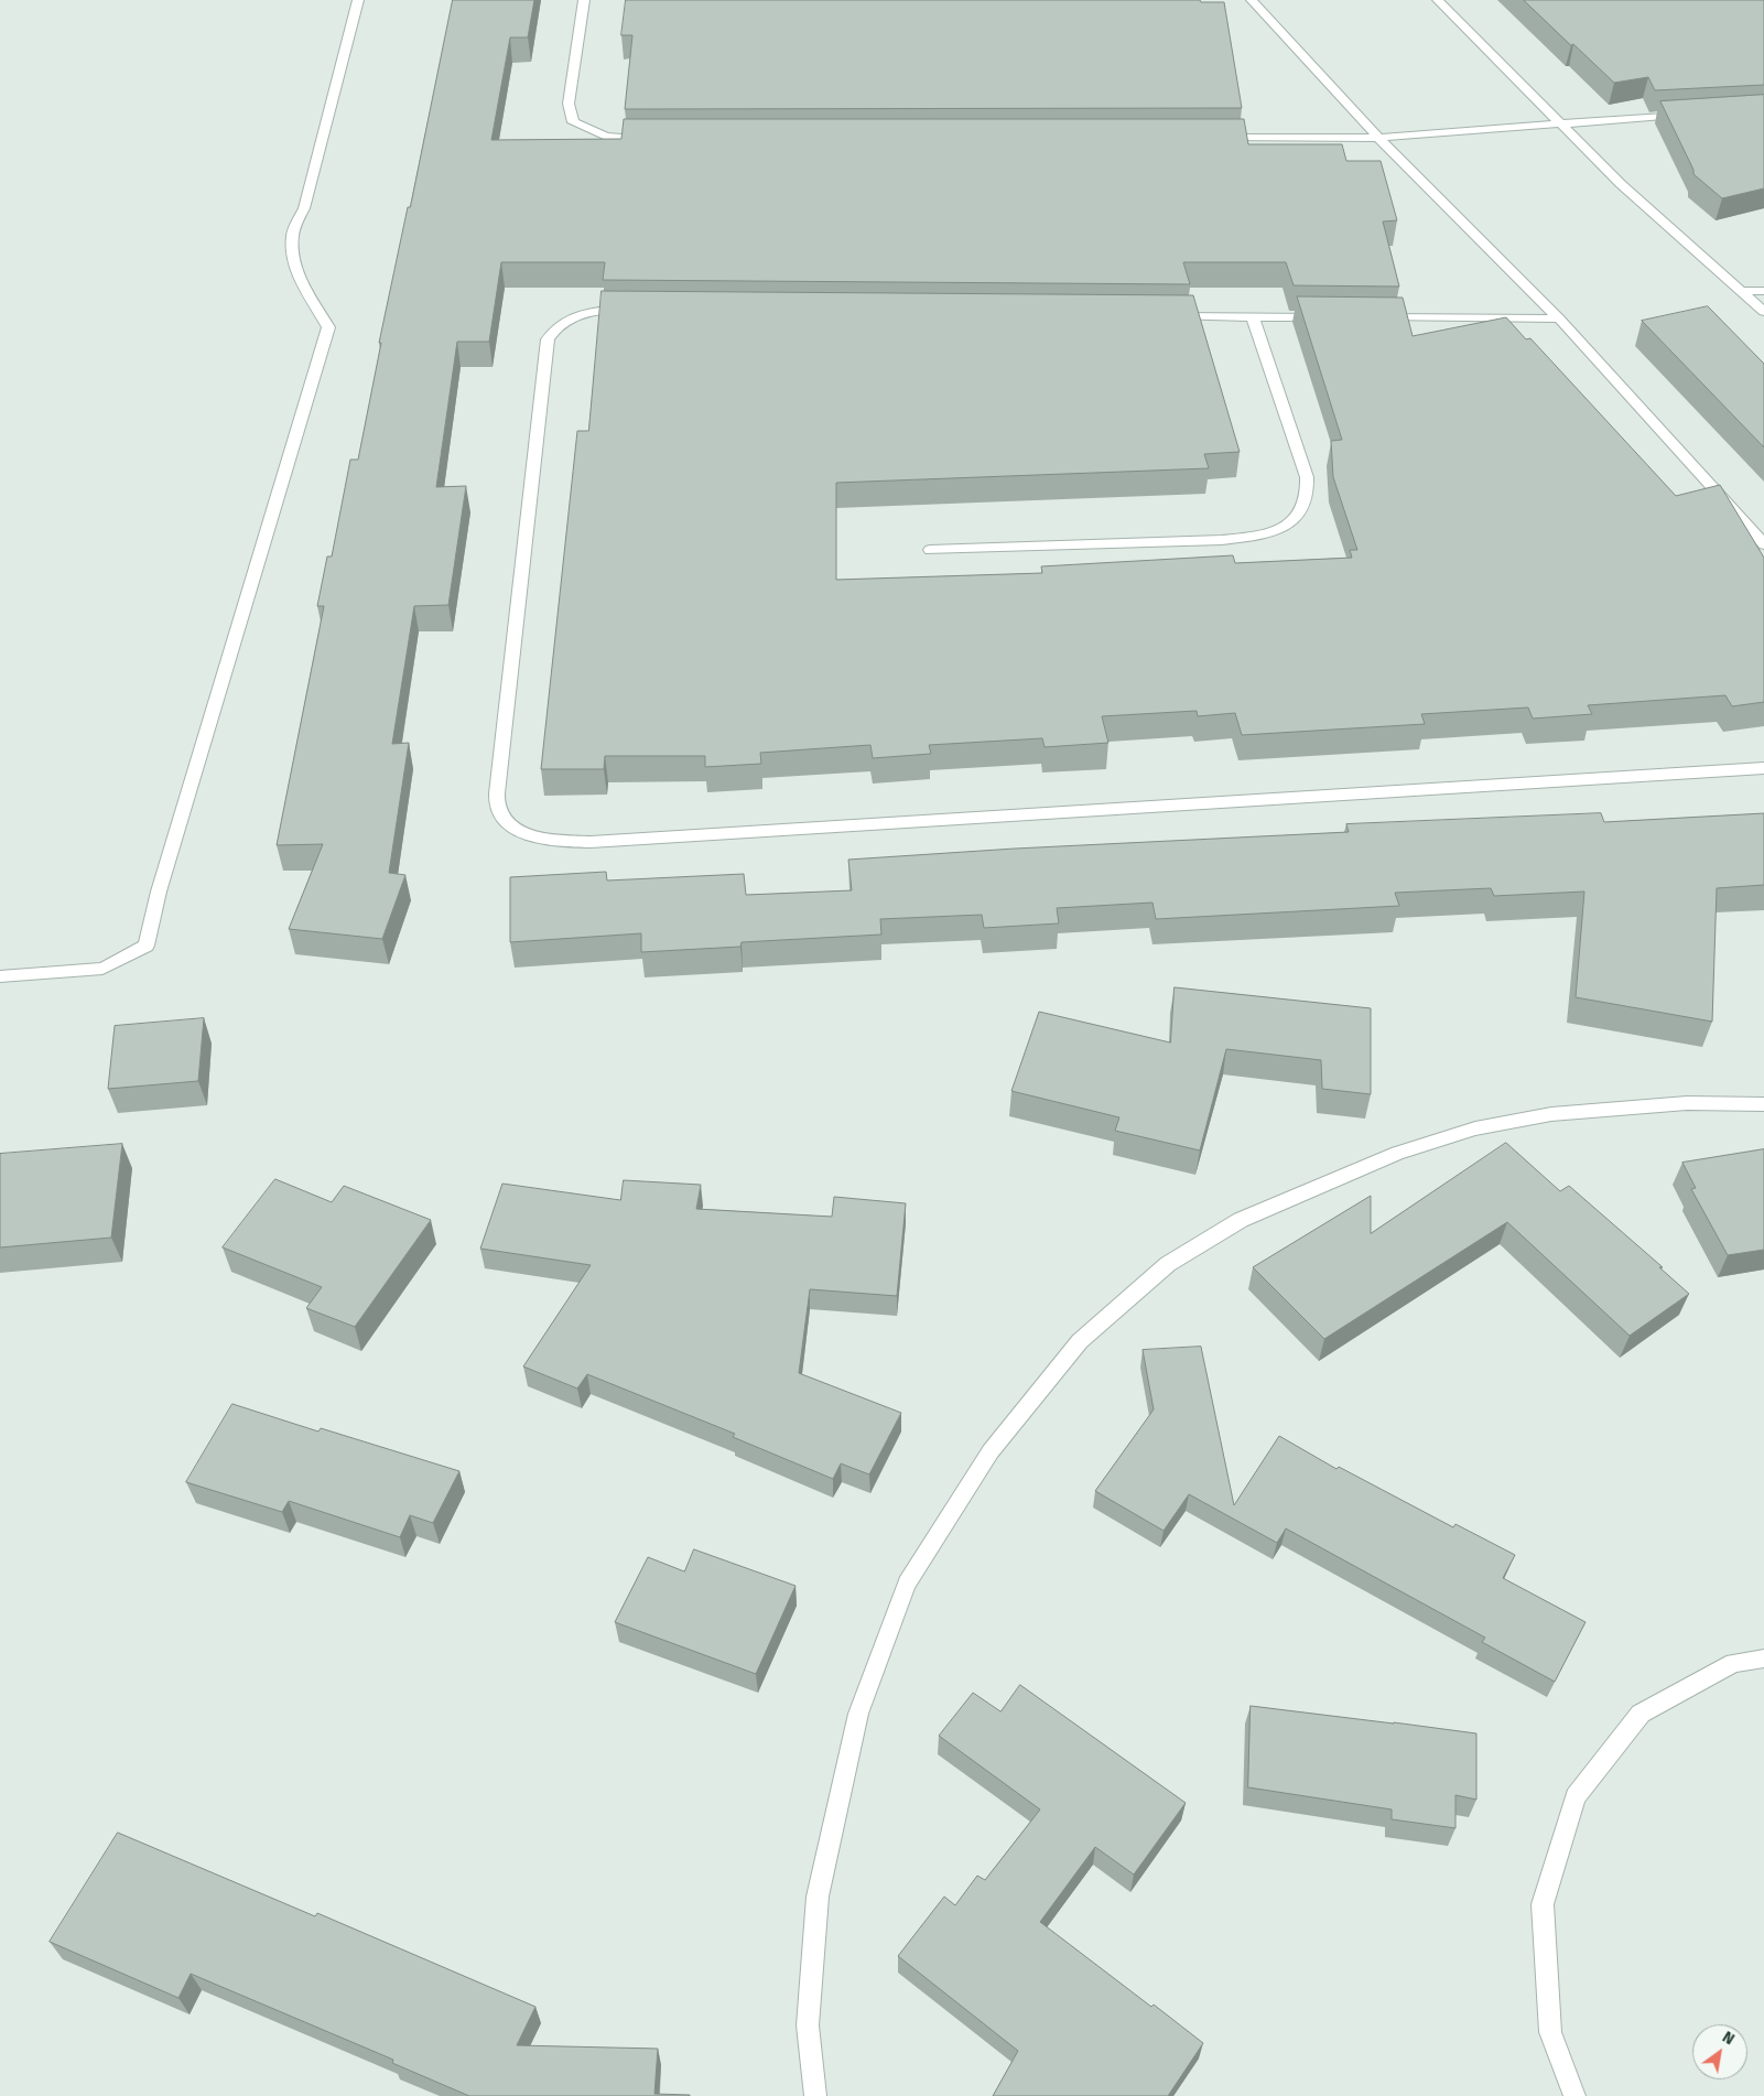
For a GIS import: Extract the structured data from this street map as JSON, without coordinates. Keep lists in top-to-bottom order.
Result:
{
  "north": "top right"
}
